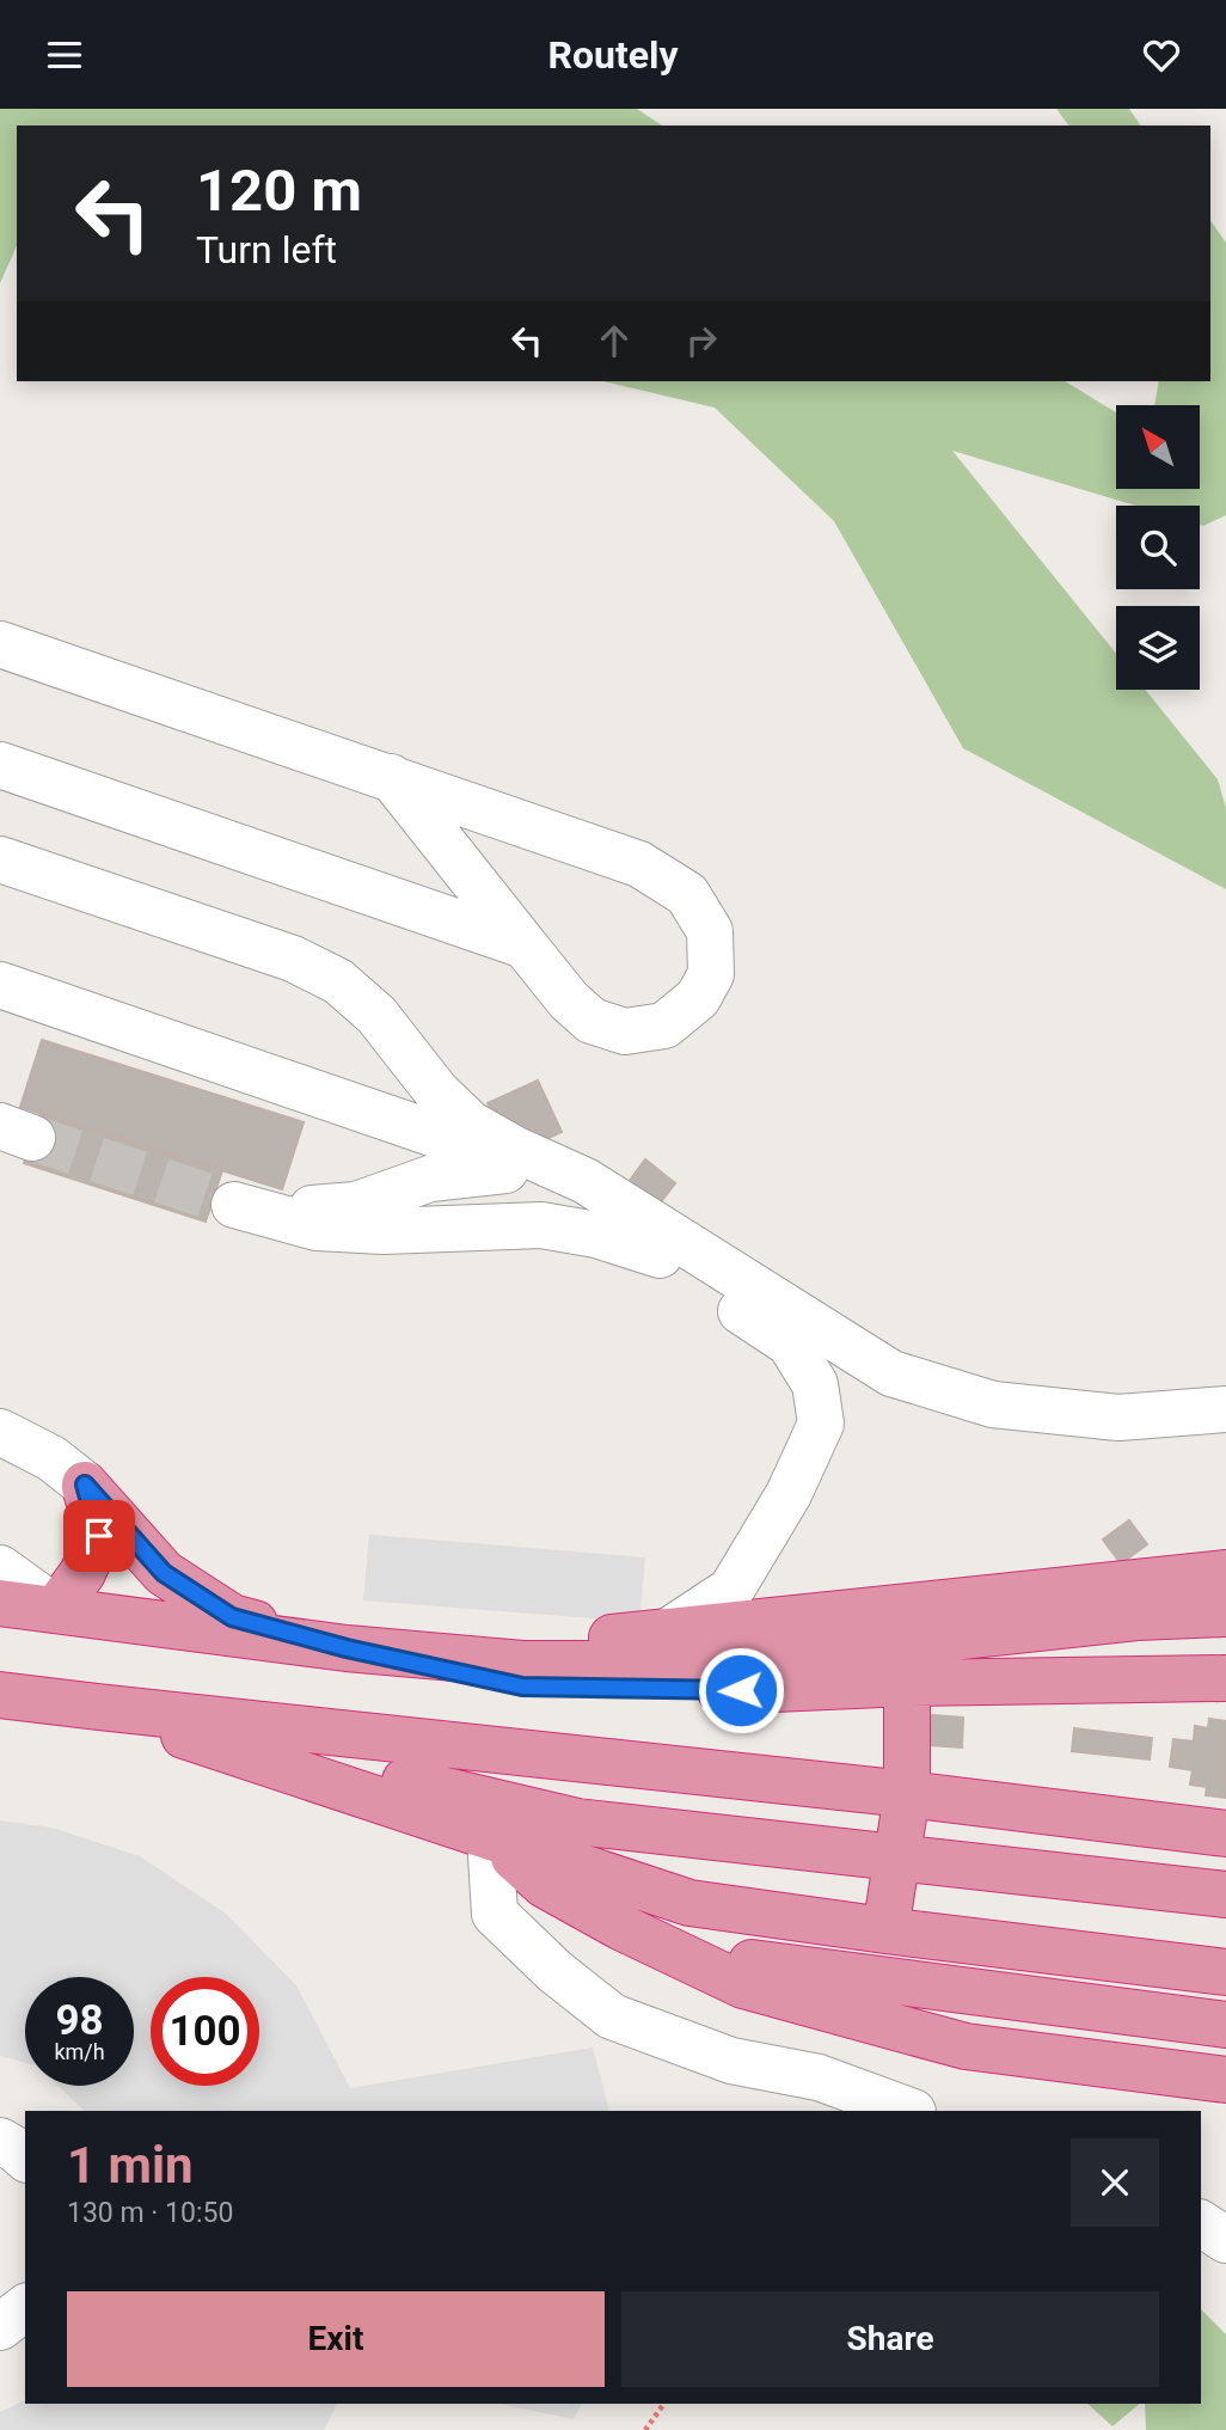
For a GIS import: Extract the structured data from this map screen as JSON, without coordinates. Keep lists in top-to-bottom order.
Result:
{
  "north": "top left",
  "page": {
    "header": "Routely",
    "turn": ["120 m", "Turn left"],
    "speed": "98 km/h",
    "limit": "100",
    "heading": ["1 min", "130 m · 10:50"],
    "buttons": ["Exit", "Share"]
  }
}
